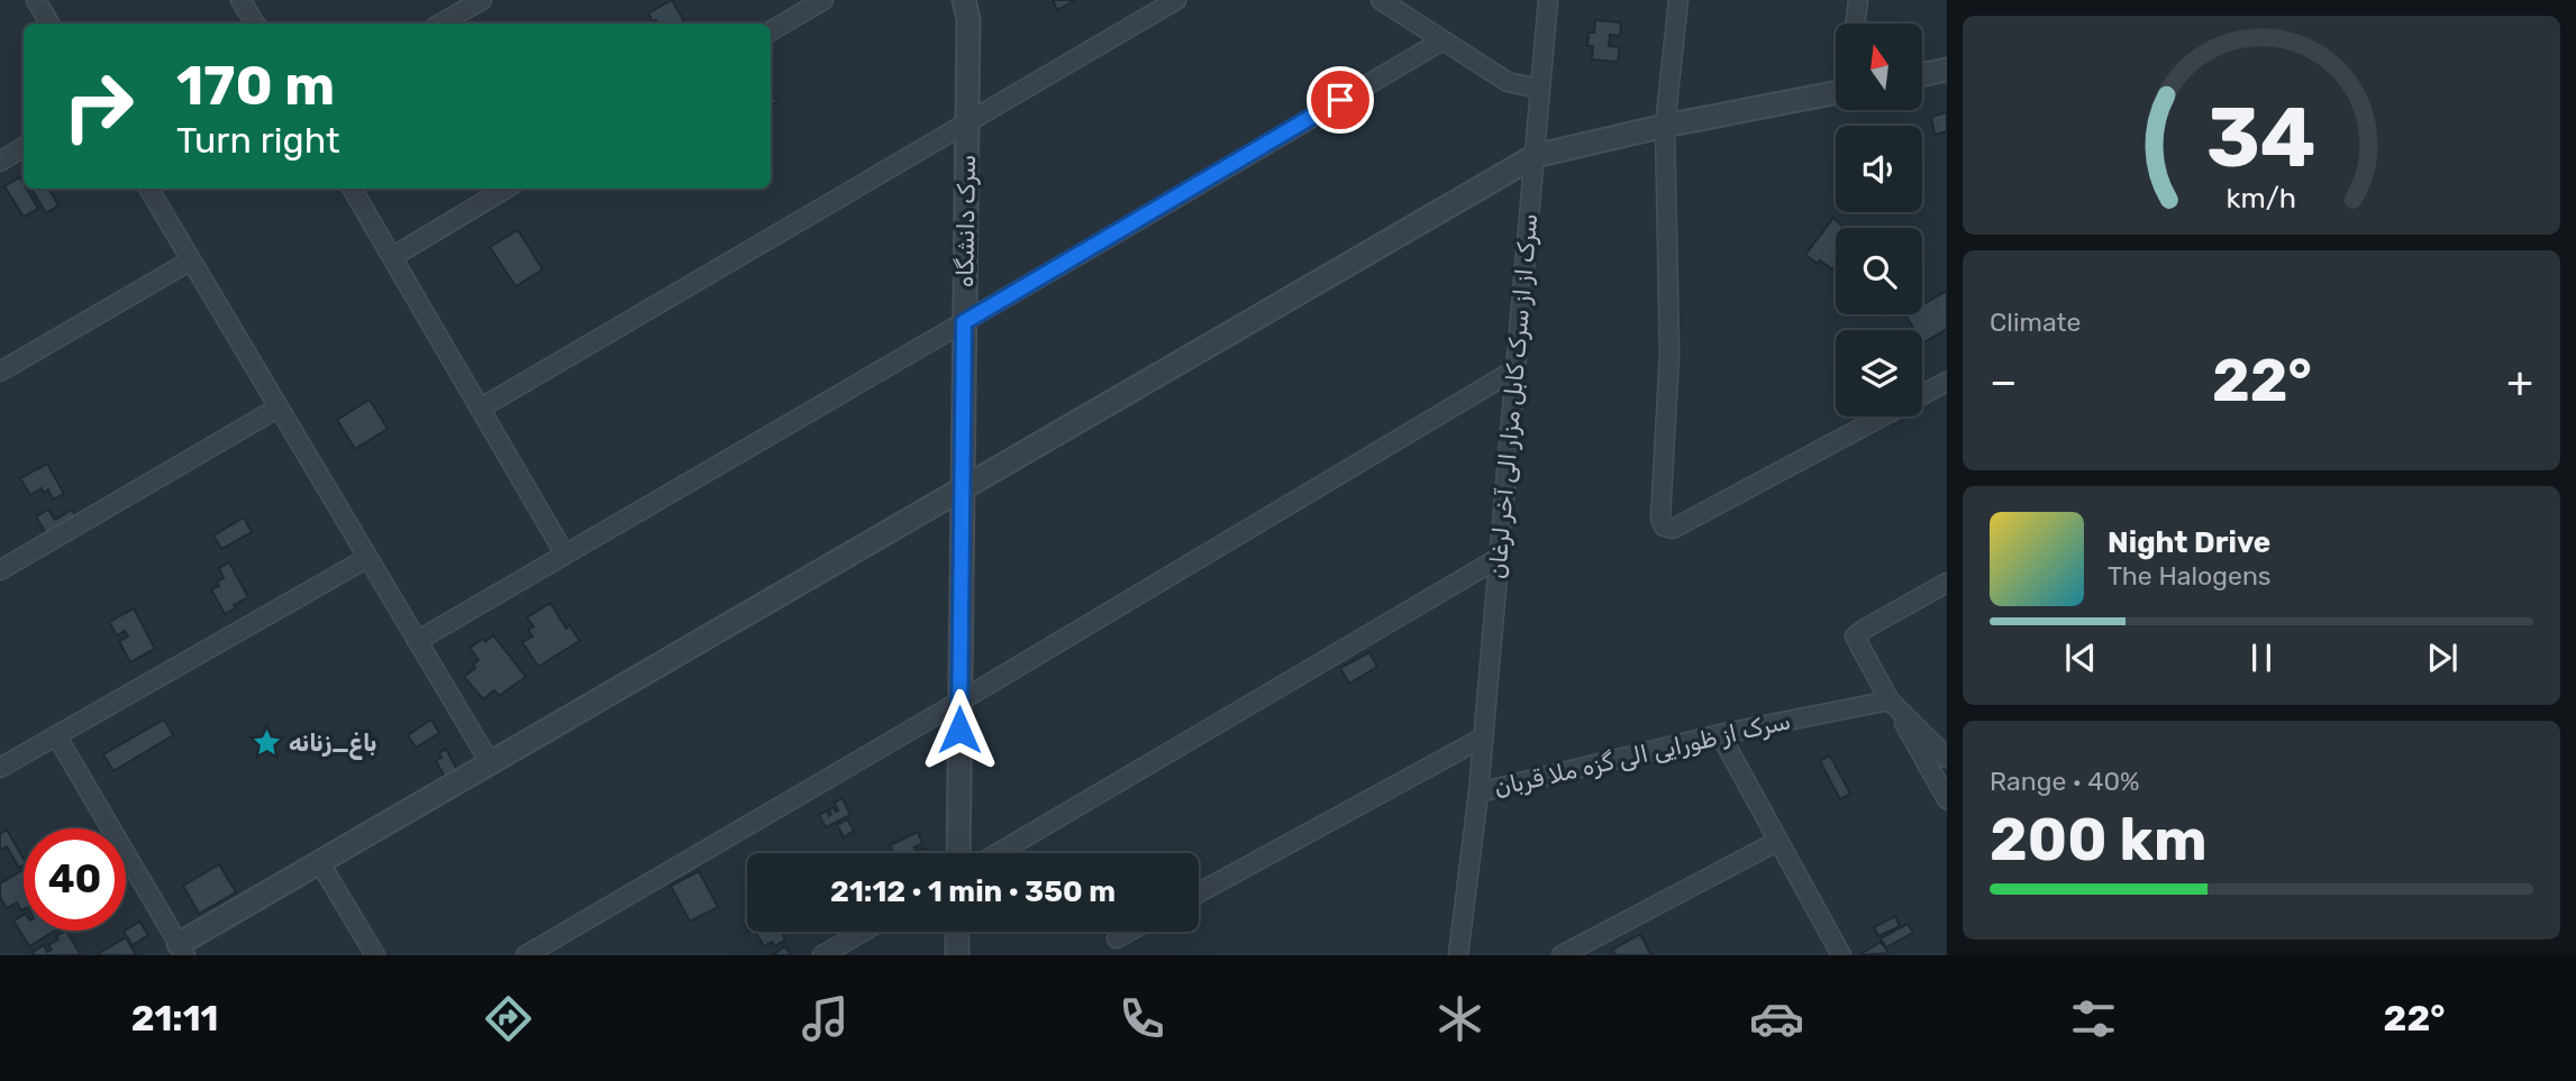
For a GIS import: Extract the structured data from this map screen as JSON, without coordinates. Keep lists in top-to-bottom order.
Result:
{
  "streets": {
    "street": ["سرک دانشگاه", "سرک از از سرک کابل مزار الی آخر لرغان", "سرک از ظورایی الی گزه ملا قربان"]
  },
  "crossings": [
    ["سرک از از سرک کابل مزار الی آخر لرغان", "سرک از ظورایی الی گزه ملا قربان"]
  ],
  "places": {
    "place": ["باغ_زنانه"]
  },
  "north": "top",
  "page": {
    "turn": ["170 m", "Turn right"],
    "tile": [
      "Climate",
      ["Range · 40%", "200 km"]
    ],
    "heat": ["−", "22°", "+"],
    "song": ["Night Drive", "The Halogens"],
    "limit": "40",
    "trip": "21:12 · 1 min · 350 m",
    "tabs": ["21:11", "22°"],
    "gauge": ["34", "km/h"]
  }
}
